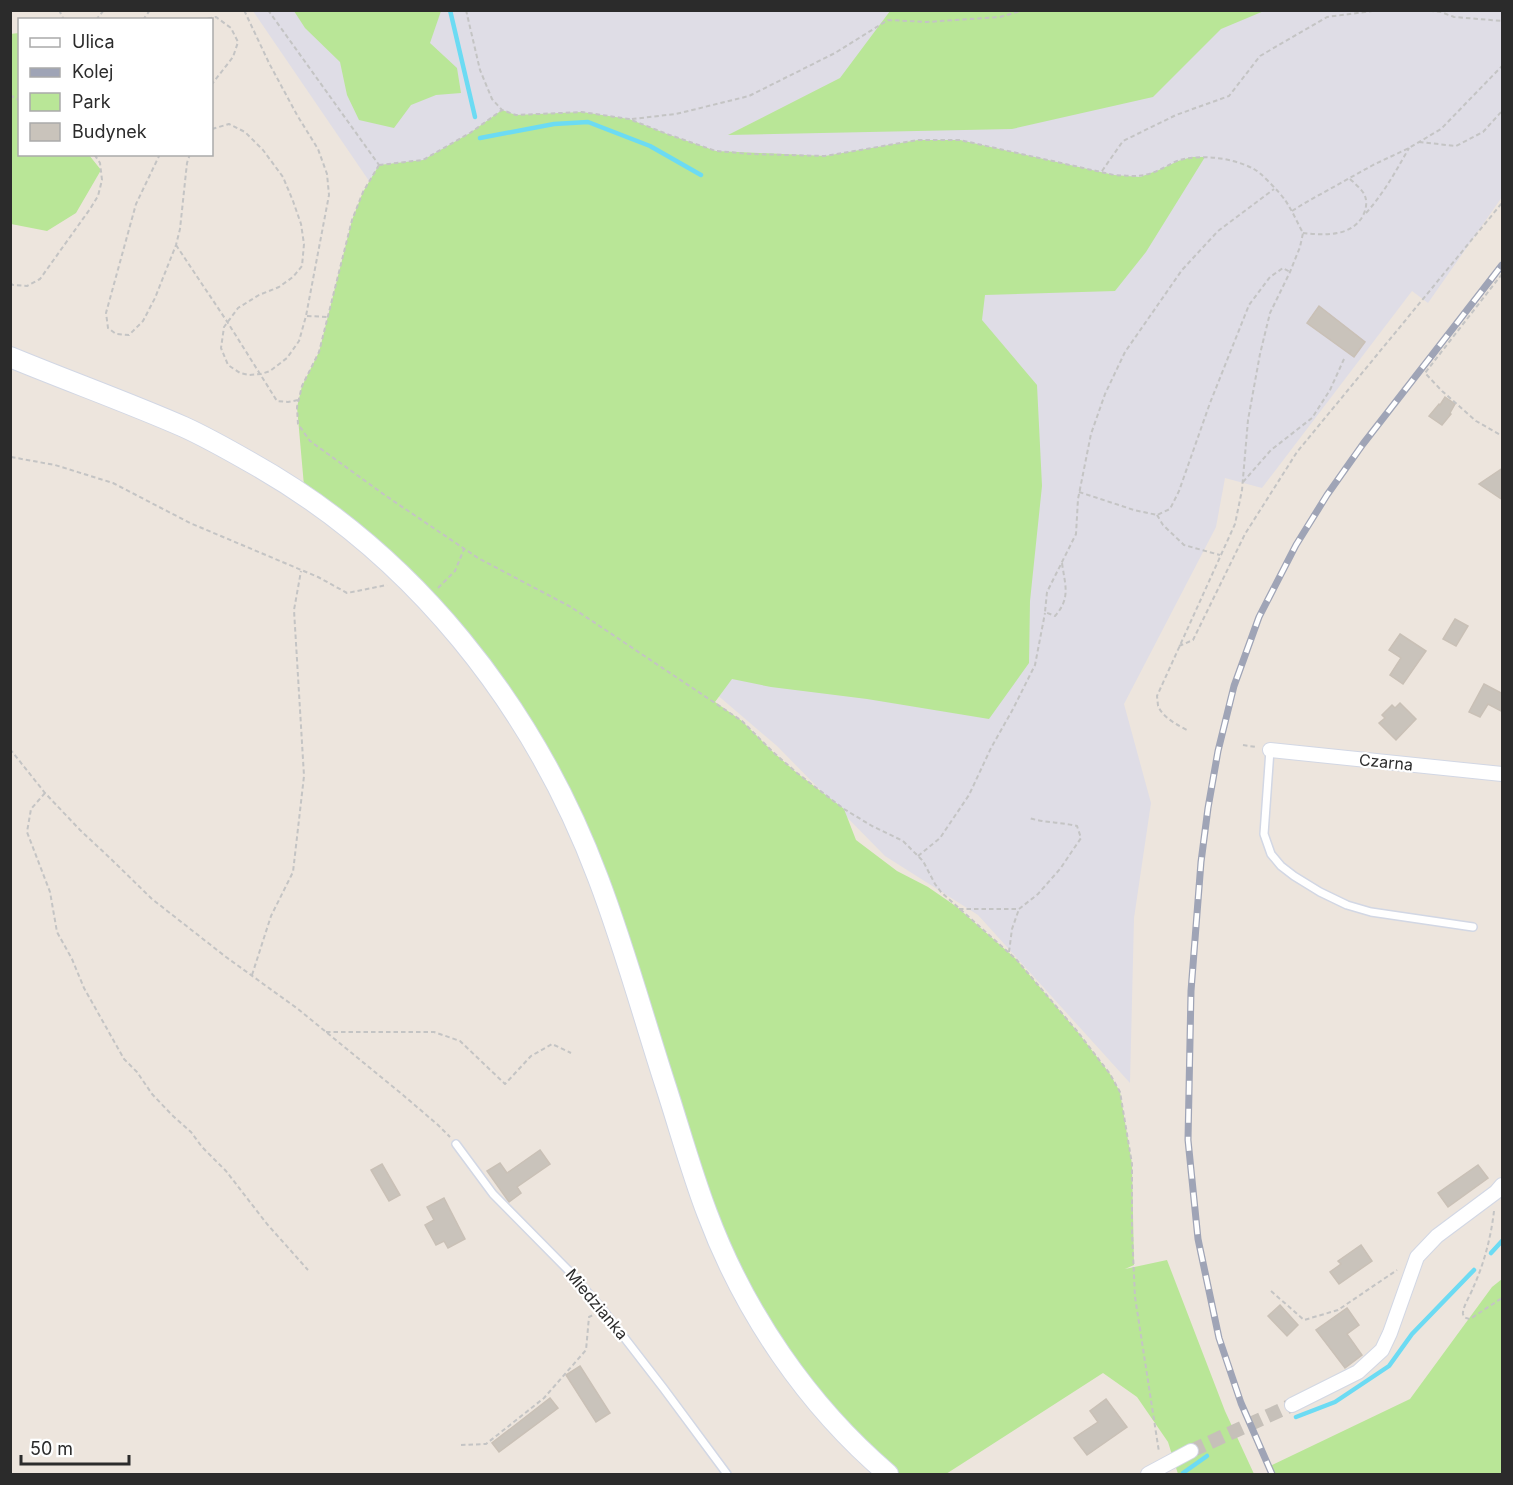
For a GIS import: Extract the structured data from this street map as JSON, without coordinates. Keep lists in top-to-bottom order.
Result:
{
  "streets": {
    "street": ["Czarna"],
    "lane": ["Miedzianka"]
  },
  "legend": [
    "Ulica",
    "Kolej",
    "Park",
    "Budynek"
  ],
  "scale_bar": "50 m"
}
